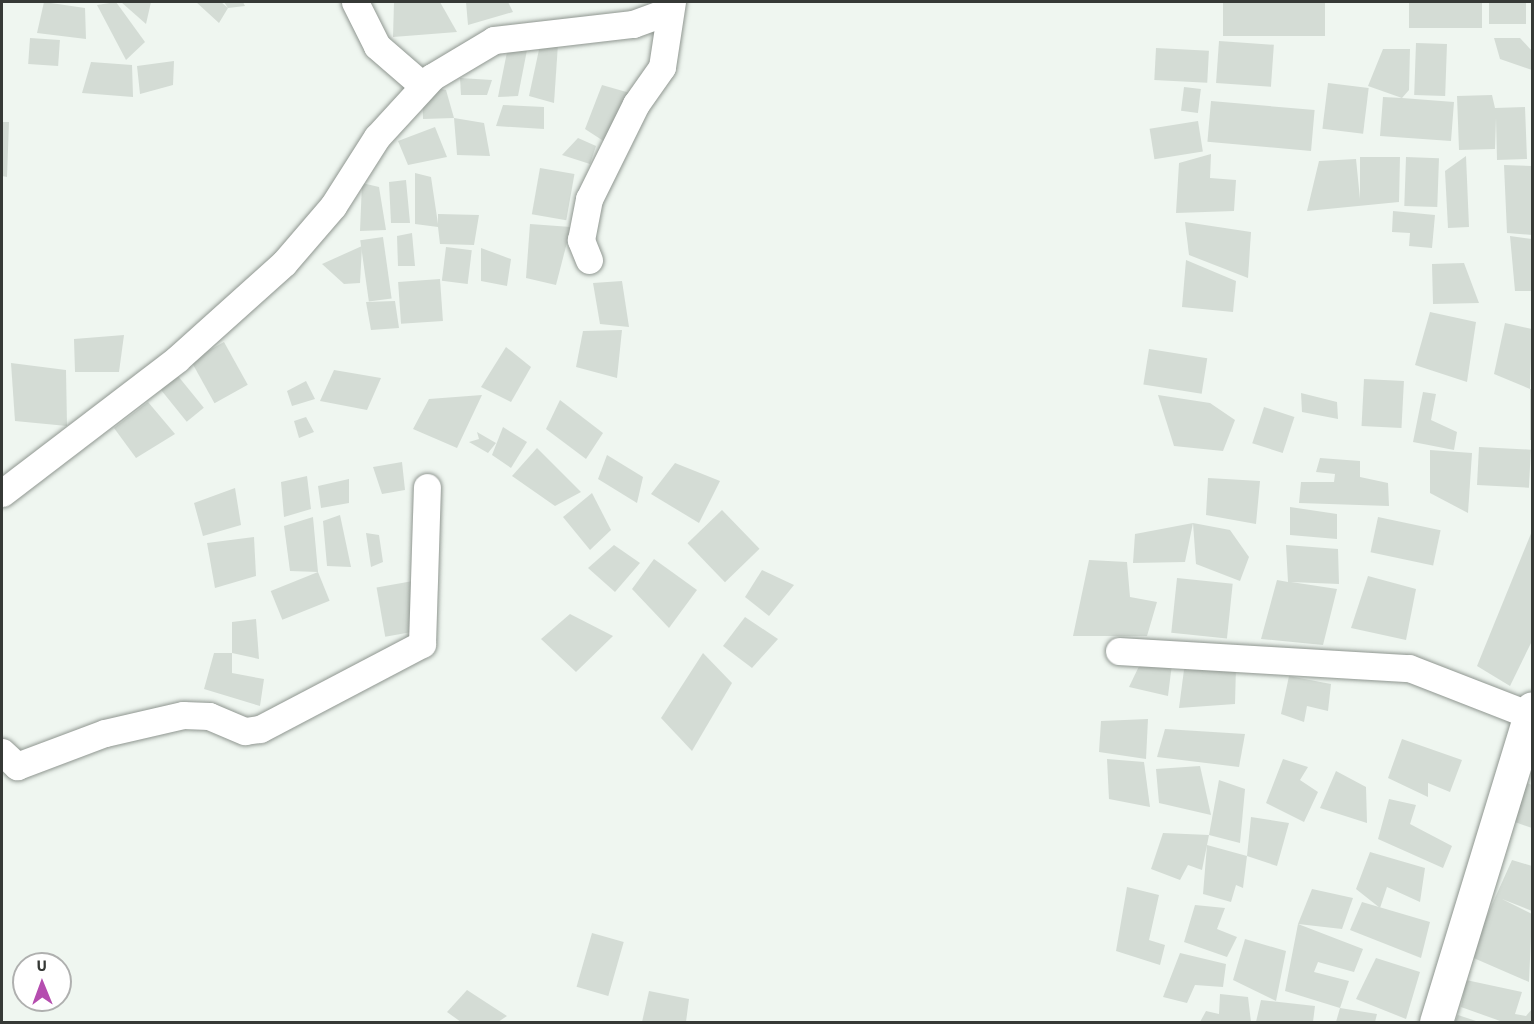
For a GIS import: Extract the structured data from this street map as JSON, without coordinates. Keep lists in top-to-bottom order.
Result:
{
  "north": "top"
}
